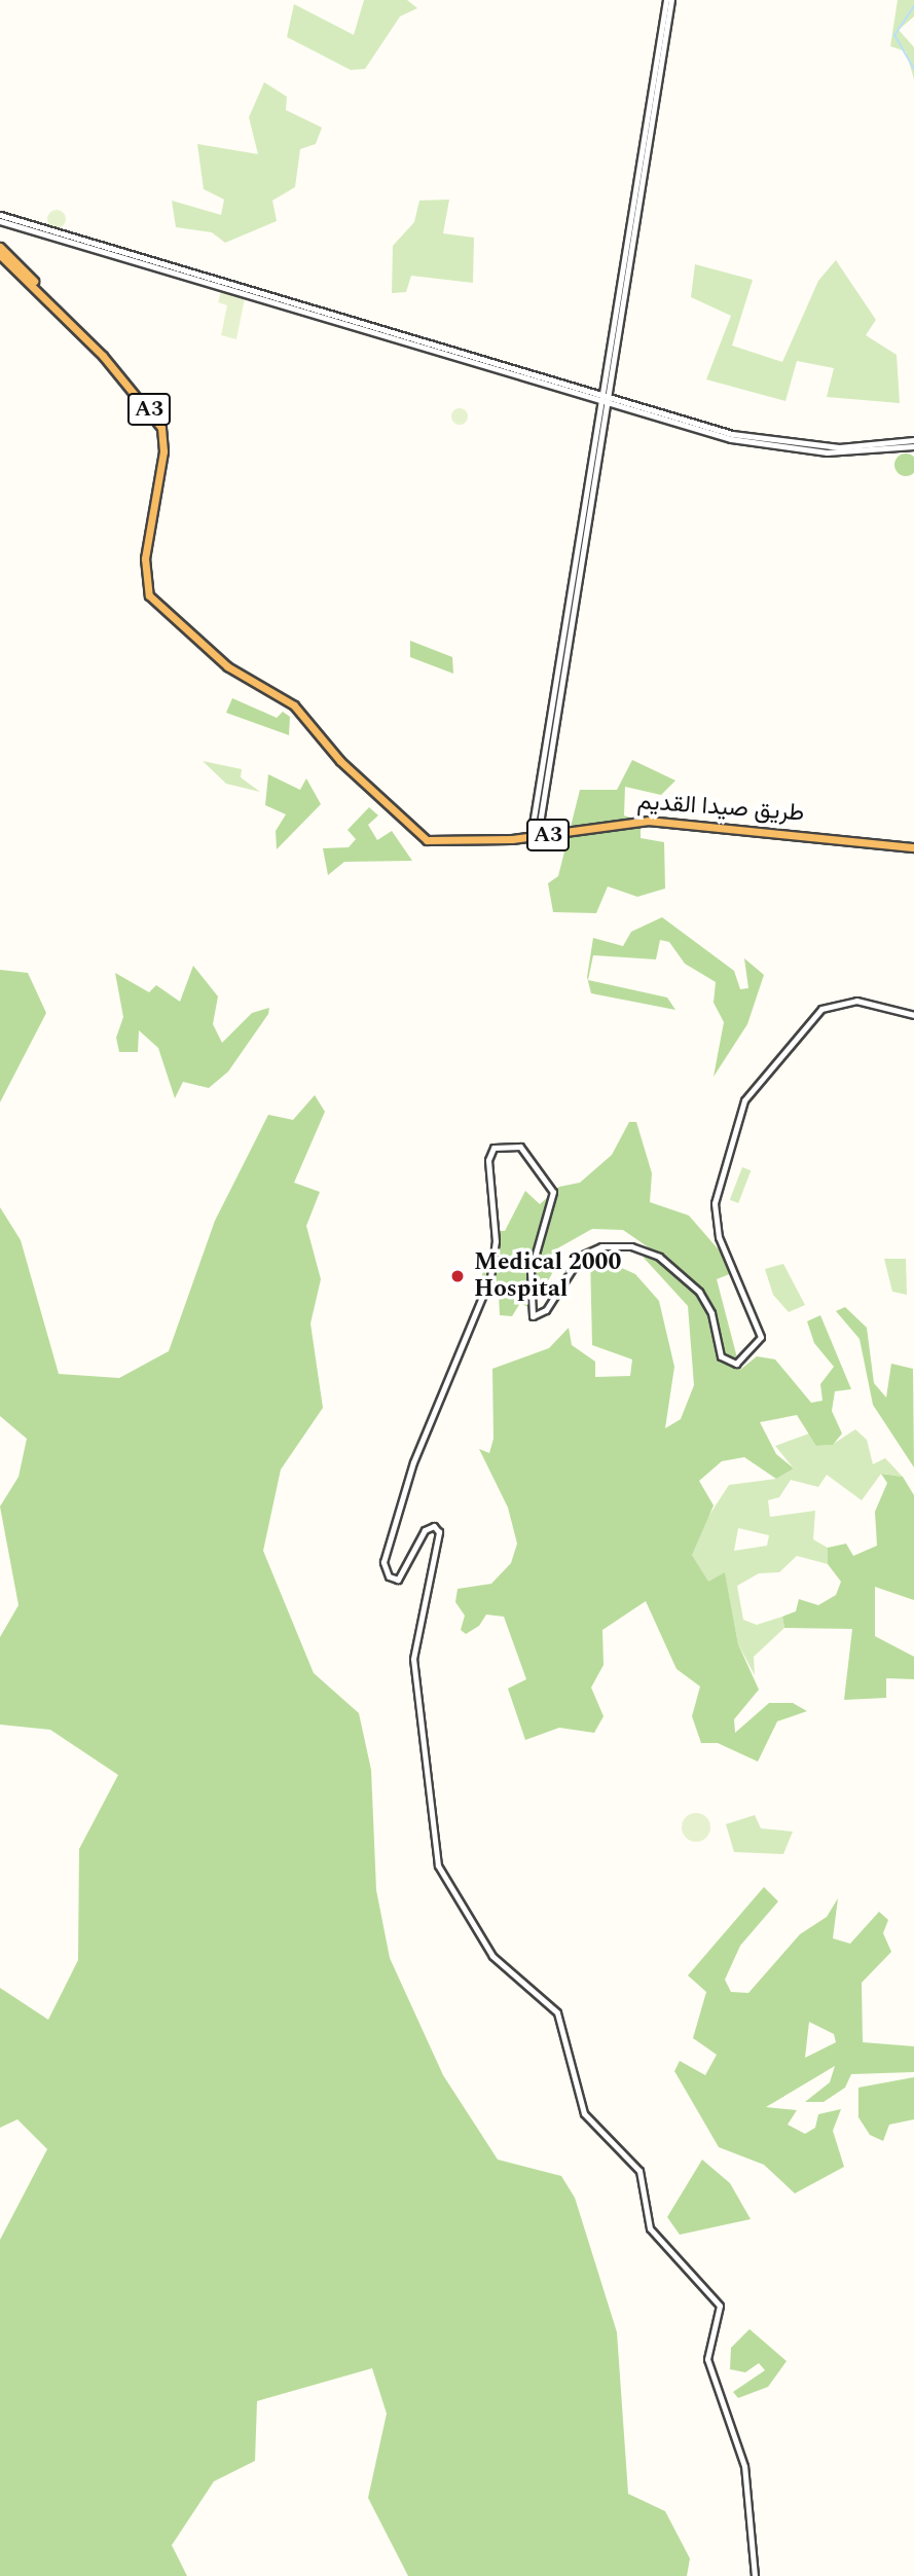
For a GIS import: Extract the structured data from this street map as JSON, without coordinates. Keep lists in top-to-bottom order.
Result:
{
  "streets": {
    "highway": ["A3", "طريق صيدا القديم"]
  },
  "crossings": [
    ["A3", "طريق صيدا القديم"]
  ],
  "places": ["Medical 2000 Hospital"]
}
